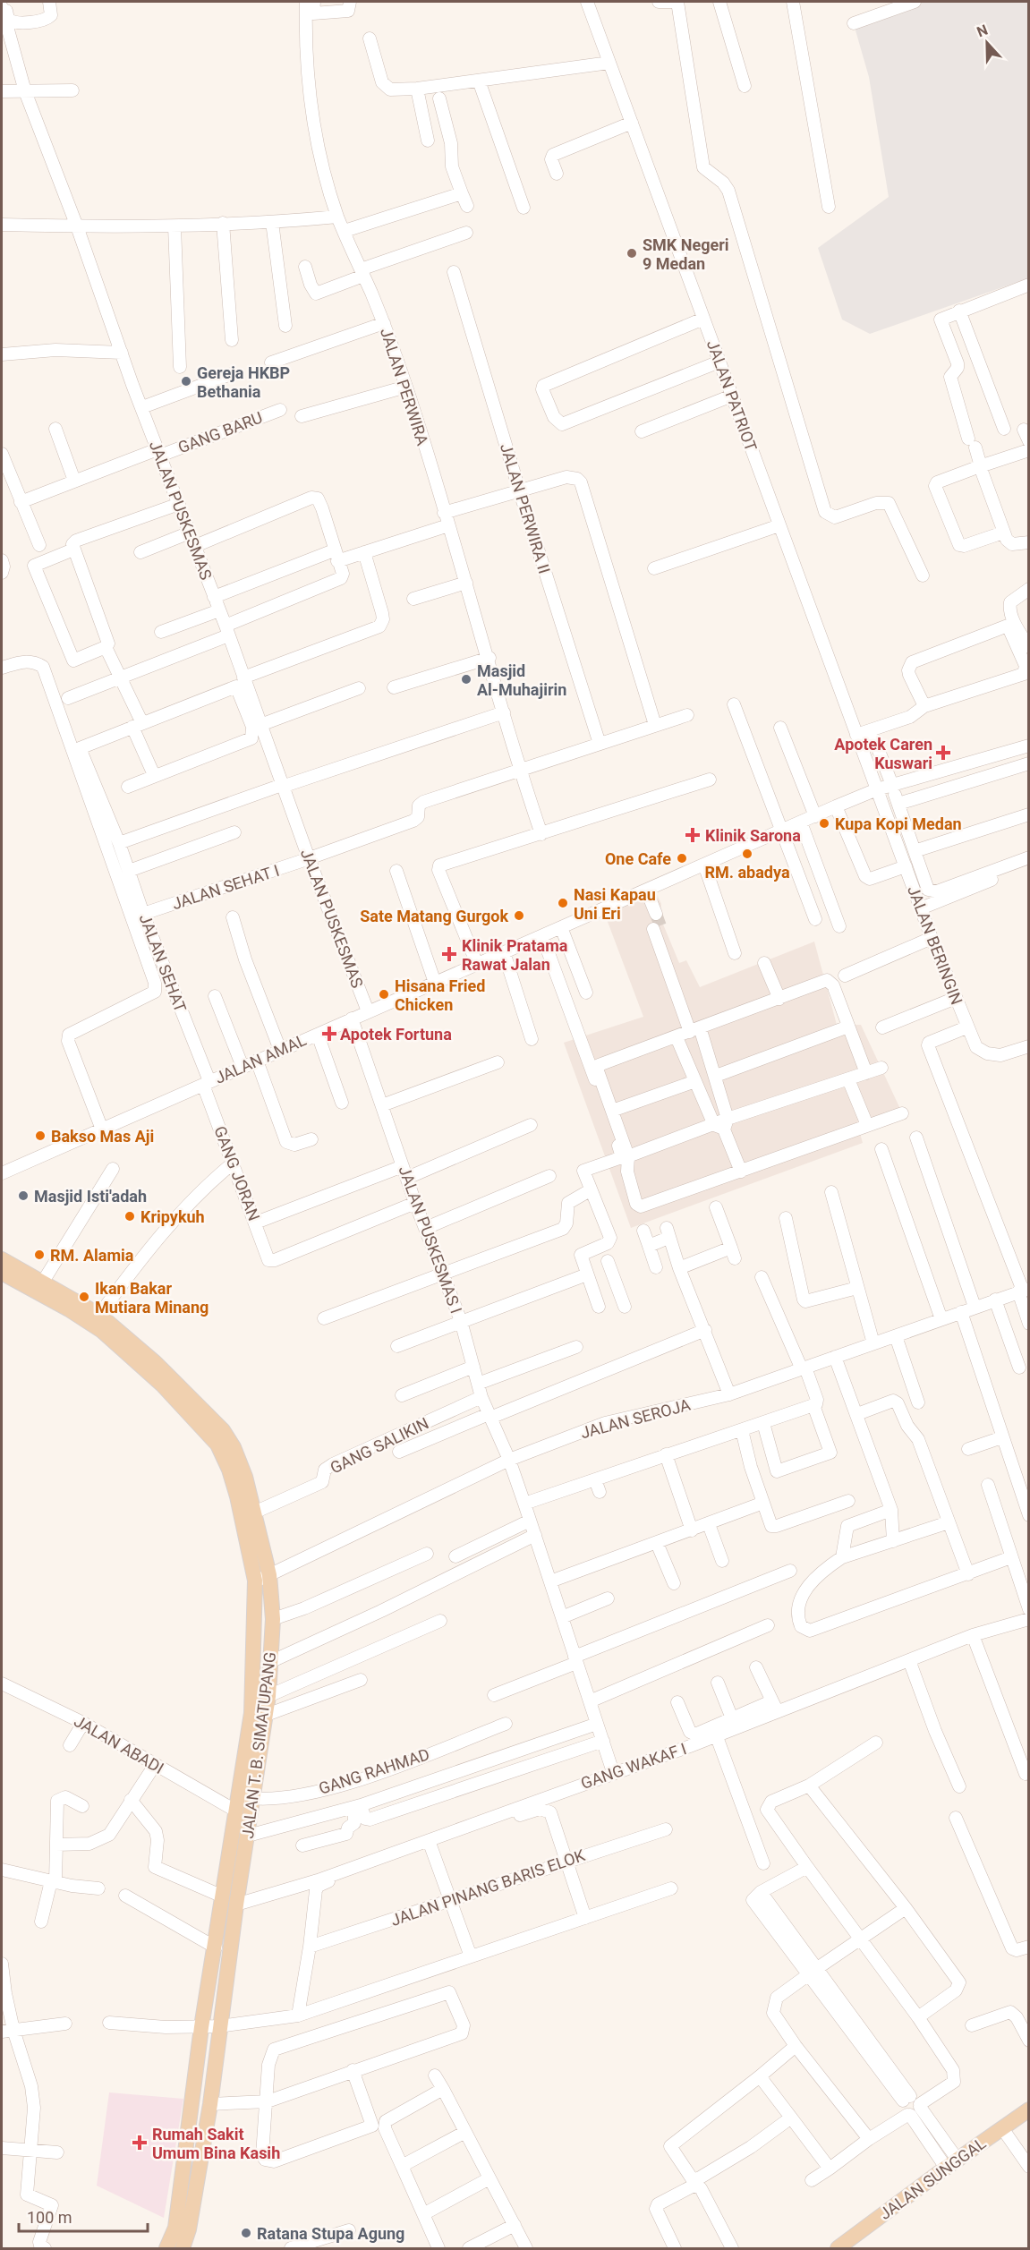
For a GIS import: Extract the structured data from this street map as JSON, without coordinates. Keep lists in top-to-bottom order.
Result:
{
  "streets": {
    "main road": ["JALAN T. B. SIMATUPANG", "JALAN SUNGGAL"],
    "street": [
      "JALAN PERWIRA",
      "JALAN PATRIOT",
      "GANG BARU",
      "JALAN PERWIRA II",
      "JALAN PUSKESMAS",
      "JALAN SEHAT I",
      "JALAN BERINGIN",
      "JALAN SEHAT",
      "JALAN AMAL",
      "GANG JORAN",
      "JALAN PUSKESMAS I",
      "JALAN SEROJA",
      "GANG SALIKIN",
      "JALAN ABADI",
      "GANG WAKAF I",
      "GANG RAHMAD",
      "JALAN PINANG BARIS ELOK"
    ]
  },
  "crossings": [
    ["JALAN PERWIRA", "JALAN SEHAT I"],
    ["JALAN PATRIOT", "JALAN BERINGIN"],
    ["JALAN PATRIOT", "JALAN AMAL"],
    ["GANG BARU", "JALAN PUSKESMAS"],
    ["JALAN PERWIRA II", "JALAN SEHAT I"],
    ["JALAN PUSKESMAS", "JALAN SEHAT I"],
    ["JALAN PUSKESMAS", "JALAN AMAL"],
    ["JALAN SEHAT I", "JALAN SEHAT"],
    ["JALAN BERINGIN", "JALAN AMAL"],
    ["JALAN SEHAT", "JALAN AMAL"],
    ["JALAN SEHAT", "GANG JORAN"],
    ["JALAN AMAL", "GANG JORAN"],
    ["JALAN AMAL", "JALAN PUSKESMAS I"],
    ["GANG JORAN", "JALAN PUSKESMAS I"],
    ["JALAN PUSKESMAS I", "JALAN SEROJA"],
    ["JALAN PUSKESMAS I", "GANG SALIKIN"],
    ["JALAN PUSKESMAS I", "GANG WAKAF I"],
    ["JALAN SEROJA", "JALAN T. B. SIMATUPANG"],
    ["GANG SALIKIN", "JALAN T. B. SIMATUPANG"],
    ["JALAN ABADI", "JALAN T. B. SIMATUPANG"],
    ["JALAN ABADI", "GANG RAHMAD"],
    ["JALAN T. B. SIMATUPANG", "GANG WAKAF I"],
    ["JALAN T. B. SIMATUPANG", "GANG RAHMAD"]
  ],
  "places": {
    "other": [
      "SMK Negeri 9 Medan",
      "Gereja HKBP Bethania",
      "Masjid Al-Muhajirin",
      "Kupa Kopi Medan",
      "RM. abadya",
      "One Cafe",
      "Nasi Kapau Uni Eri",
      "Sate Matang Gurgok",
      "Hisana Fried Chicken",
      "Bakso Mas Aji",
      "Masjid Isti'adah",
      "Kripykuh",
      "RM. Alamia",
      "Ikan Bakar Mutiara Minang",
      "Ratana Stupa Agung"
    ],
    "health": [
      "Apotek Caren Kuswari",
      "Klinik Sarona",
      "Klinik Pratama Rawat Jalan",
      "Apotek Fortuna",
      "Rumah Sakit Umum Bina Kasih"
    ]
  },
  "scale_bar": "100 m",
  "north": "top"
}
